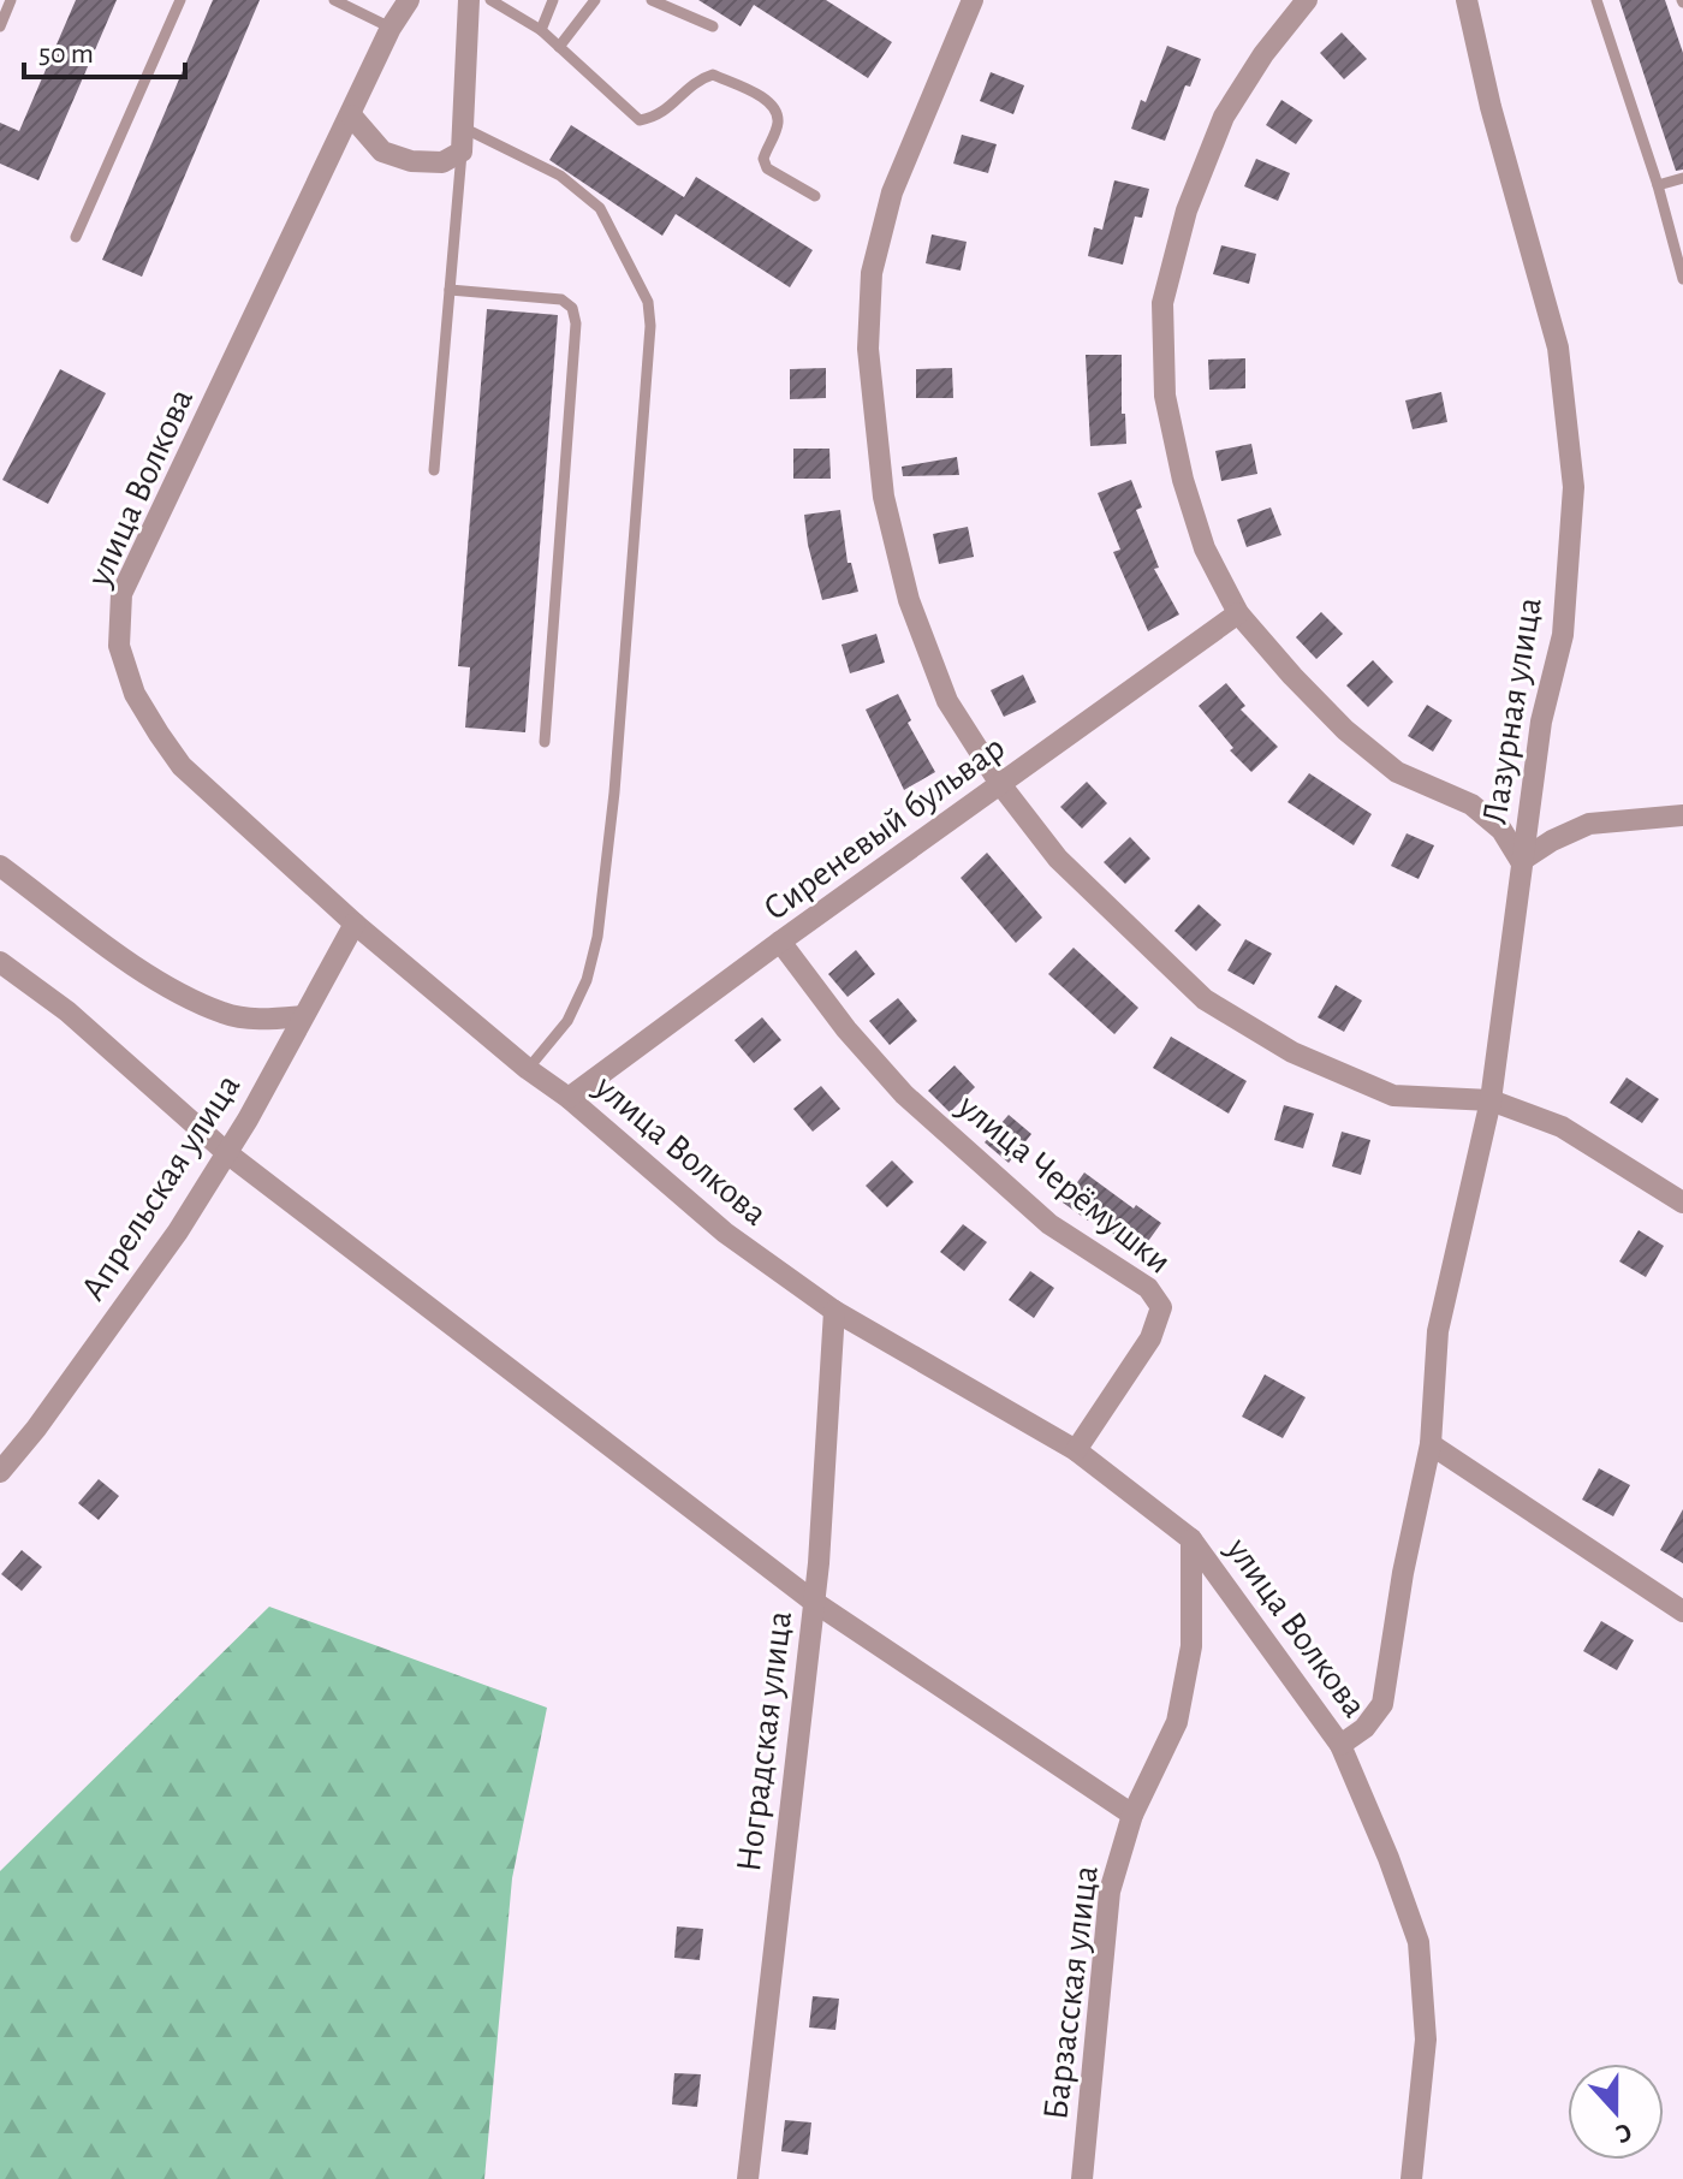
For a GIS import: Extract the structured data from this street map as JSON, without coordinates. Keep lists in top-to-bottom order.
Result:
{
  "streets": {
    "street": [
      "улица Волкова",
      "Лазурная улица",
      "Сиреневый бульвар",
      "улица Черёмушки",
      "Апрельская улица",
      "Ноградская улица",
      "Барзасская улица"
    ]
  },
  "crossings": [
    ["улица Волкова", "Сиреневый бульвар"],
    ["улица Волкова", "улица Черёмушки"],
    ["улица Волкова", "Апрельская улица"],
    ["улица Волкова", "Ноградская улица"],
    ["улица Волкова", "Барзасская улица"],
    ["Лазурная улица", "Сиреневый бульвар"],
    ["Сиреневый бульвар", "улица Черёмушки"]
  ],
  "scale_bar": "50 m",
  "north": "bottom"
}
